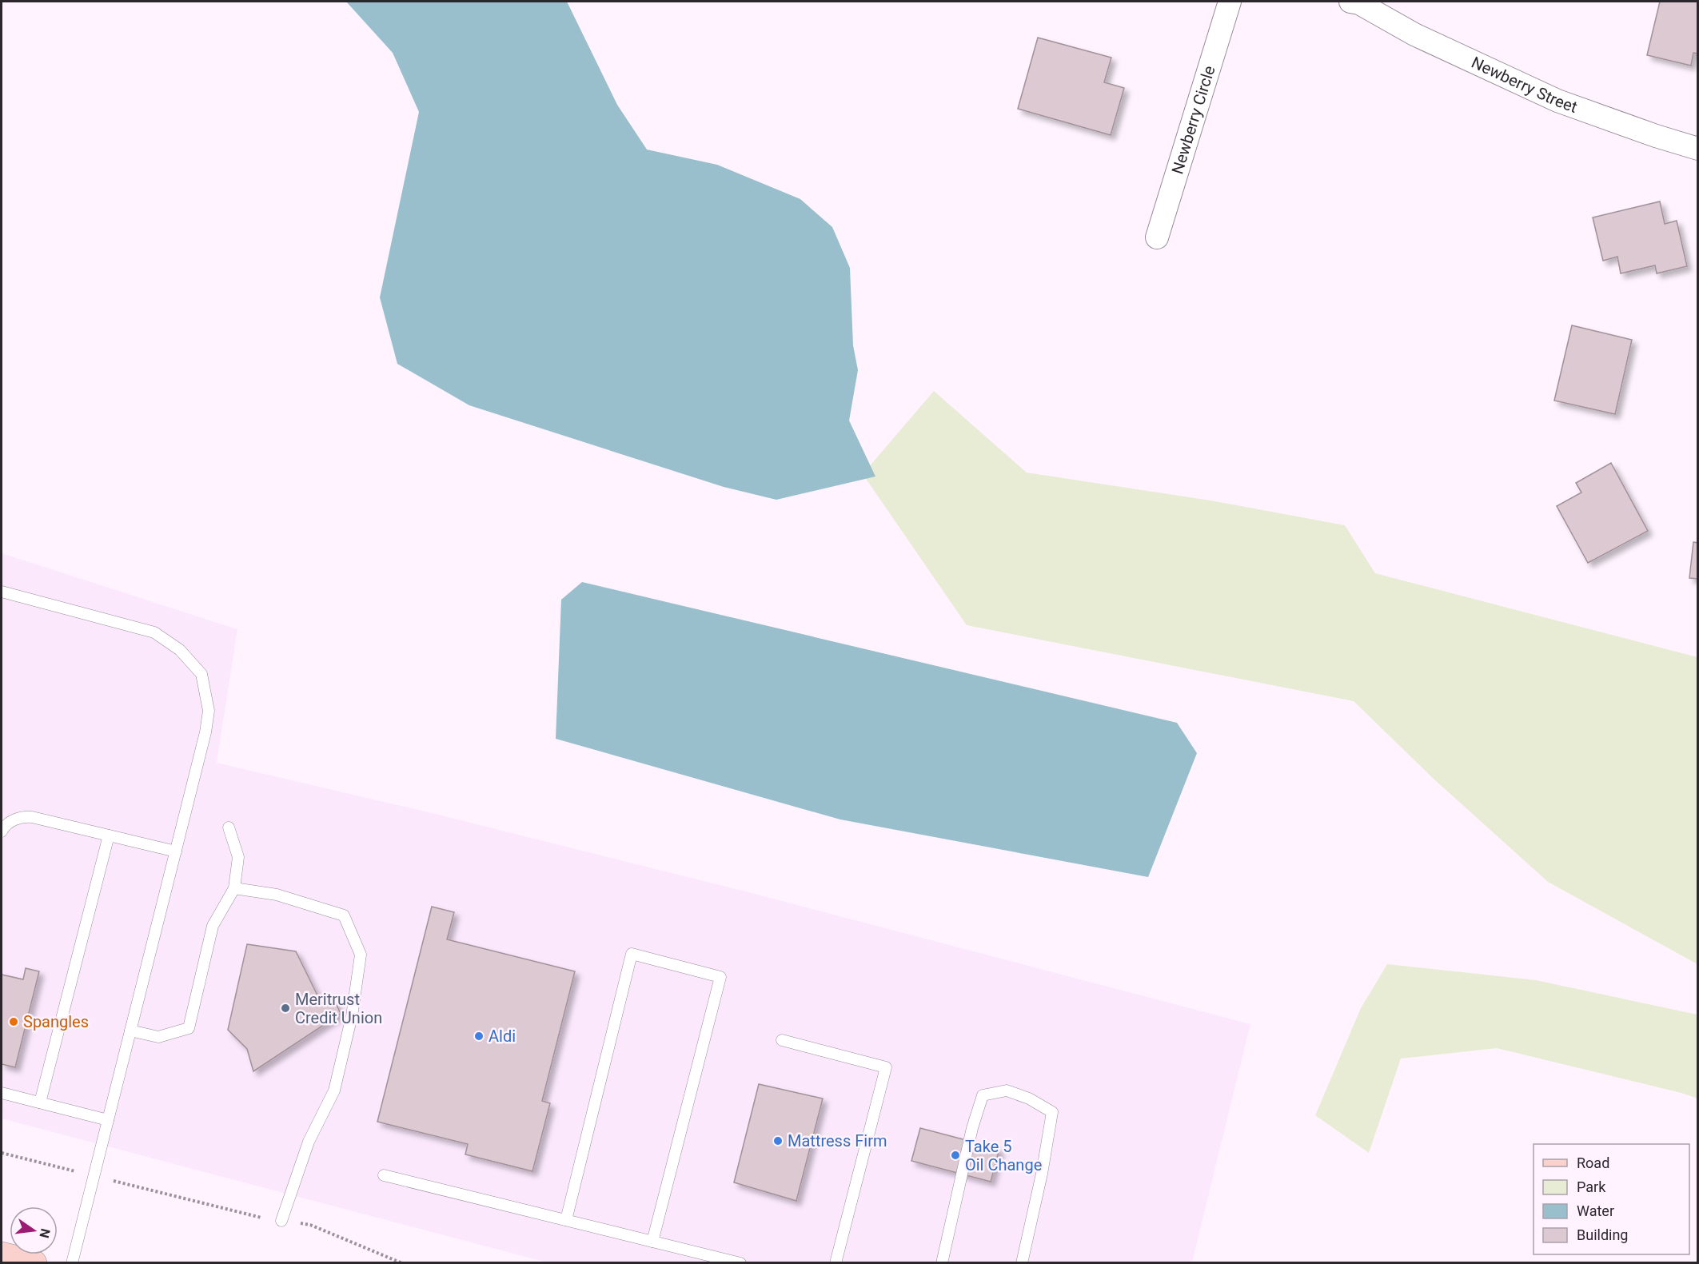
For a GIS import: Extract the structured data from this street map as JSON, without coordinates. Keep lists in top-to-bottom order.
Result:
{
  "streets": {
    "street": ["Newberry Street", "Newberry Circle"]
  },
  "places": [
    "Meritrust Credit Union",
    "Spangles",
    "Aldi",
    "Mattress Firm",
    "Take 5 Oil Change"
  ],
  "legend": [
    "Road",
    "Park",
    "Water",
    "Building"
  ],
  "north": "right"
}
